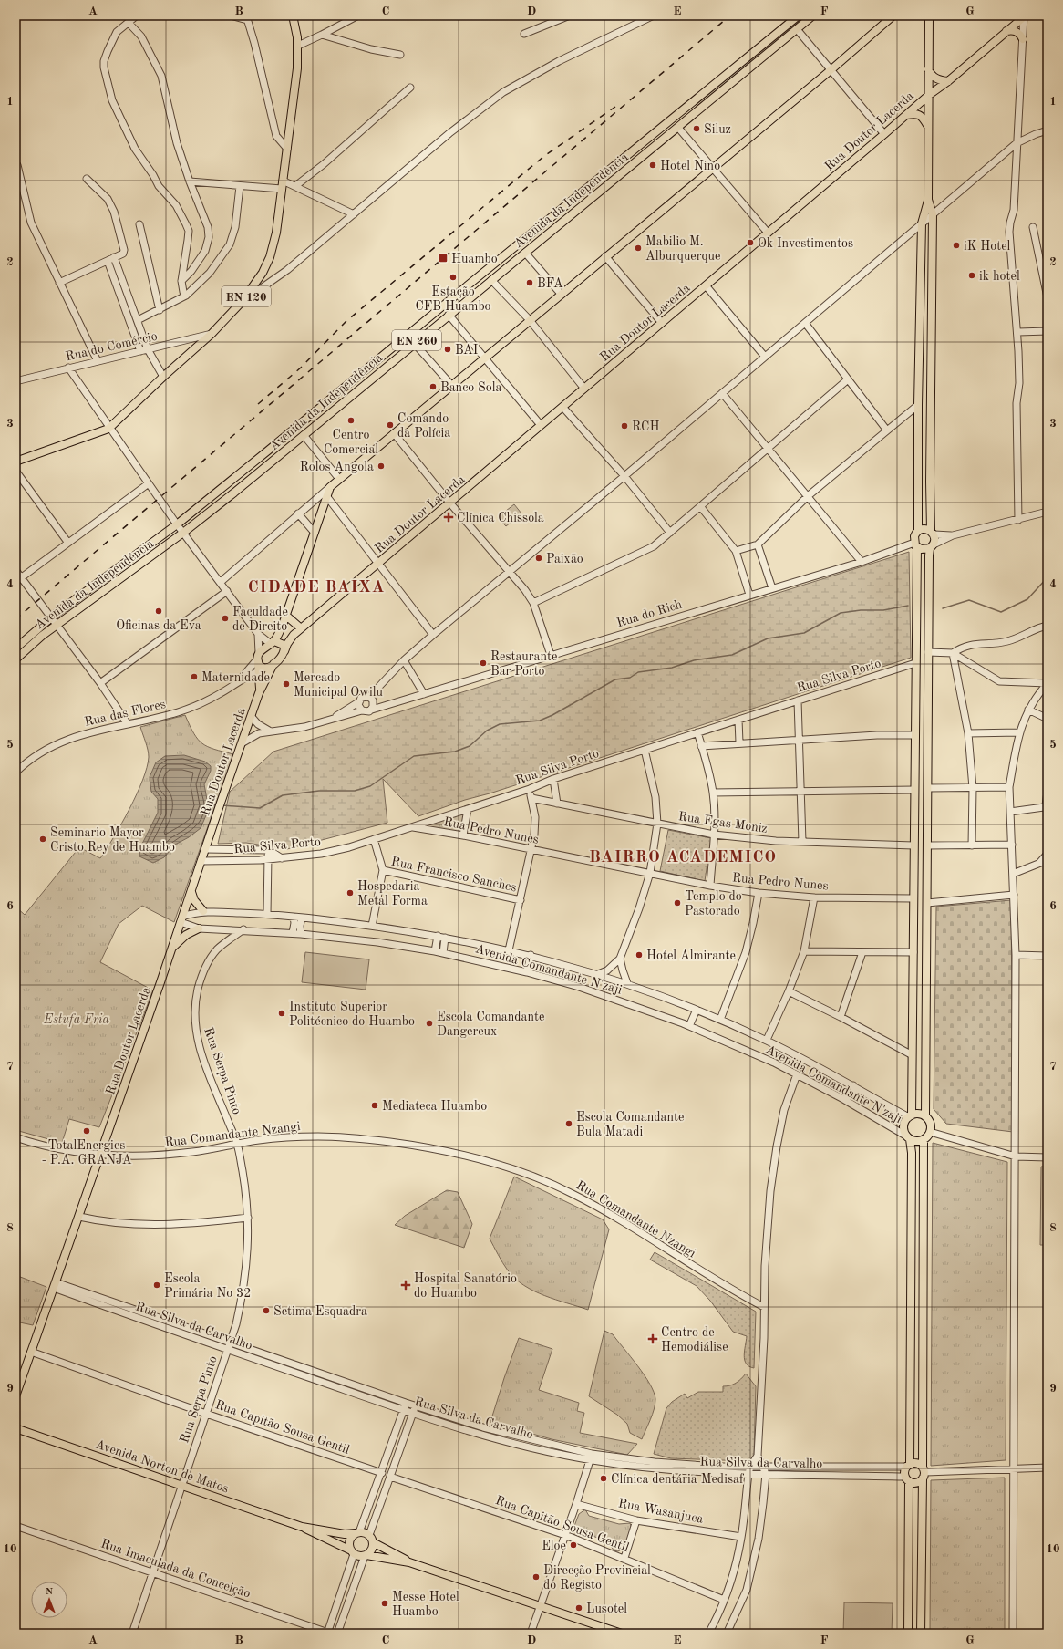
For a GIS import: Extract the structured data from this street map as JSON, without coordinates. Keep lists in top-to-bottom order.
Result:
{
  "streets": {
    "main road": [
      "Rua Doutor Lacerda",
      "Avenida da Independência",
      "EN 120",
      "EN 260",
      "Avenida Norton de Matos"
    ],
    "street": [
      "Rua do Comércio",
      "Rua do Rich",
      "Rua Silva Porto",
      "Rua das Flores",
      "Rua Egas Moniz",
      "Rua Pedro Nunes",
      "Rua Francisco Sanches",
      "Avenida Comandante N'zaji",
      "Rua Serpa Pinto",
      "Rua Comandante Nzangi",
      "Rua Silva da Carvalho",
      "Rua Capitão Sousa Gentil",
      "Rua Wasanjuca",
      "Rua Imaculada da Conceição"
    ]
  },
  "crossings": [
    ["Rua Doutor Lacerda", "Rua Silva Porto"],
    ["Rua Doutor Lacerda", "Rua das Flores"],
    ["Rua Doutor Lacerda", "Avenida Comandante N'zaji"],
    ["Rua Doutor Lacerda", "Rua Comandante Nzangi"],
    ["Rua Doutor Lacerda", "Rua Silva da Carvalho"],
    ["Rua Doutor Lacerda", "Rua Capitão Sousa Gentil"],
    ["EN 120", "Rua do Comércio"],
    ["Rua Silva Porto", "Rua Pedro Nunes"],
    ["Avenida Comandante N'zaji", "Rua Serpa Pinto"],
    ["Rua Serpa Pinto", "Rua Comandante Nzangi"],
    ["Rua Serpa Pinto", "Rua Silva da Carvalho"],
    ["Rua Serpa Pinto", "Rua Capitão Sousa Gentil"],
    ["Rua Serpa Pinto", "Avenida Norton de Matos"],
    ["Rua Serpa Pinto", "Rua Imaculada da Conceição"]
  ],
  "districts": ["CIDADE BAIXA", "BAIRRO ACADEMICO"],
  "parks": ["Estufa Fria"],
  "places": {
    "other": [
      "Siluz",
      "Hotel Nino",
      "Ok Investimentos",
      "iK Hotel",
      "Mabilio M. Alburquerque",
      "ik hotel",
      "Estação CFB Huambo",
      "BFA",
      "BAI",
      "Banco Sola",
      "Centro Comercial",
      "Comando da Polícia",
      "RCH",
      "Rolos Angola",
      "Paixão",
      "Oficinas da Eva",
      "Faculdade de Direito",
      "Restaurante Bar Porto",
      "Maternidade",
      "Mercado Municipal Owilu",
      "Seminario Mayor Cristo Rey de Huambo",
      "Hospedaria Metal Forma",
      "Templo do Pastorado",
      "Hotel Almirante",
      "Instituto Superior Politécnico do Huambo",
      "Escola Comandante Dangereux",
      "Mediateca Huambo",
      "Escola Comandante Bula Matadi",
      "TotalEnergies - P.A. GRANJA",
      "Escola Primária No 32",
      "Setima Esquadra",
      "Clínica dentária Medisaf",
      "Eloe",
      "Direcção Provincial do Registo",
      "Messe Hotel Huambo",
      "Lusotel"
    ],
    "transit": ["Huambo"],
    "health": ["Clínica Chissola", "Hospital Sanatório do Huambo", "Centro de Hemodiálise"]
  },
  "north": "top",
  "grid": {
    "columns": [
      "A",
      "B",
      "C",
      "D",
      "E",
      "F",
      "G"
    ],
    "rows": [
      "1",
      "2",
      "3",
      "4",
      "5",
      "6",
      "7",
      "8",
      "9",
      "10"
    ]
  }
}
